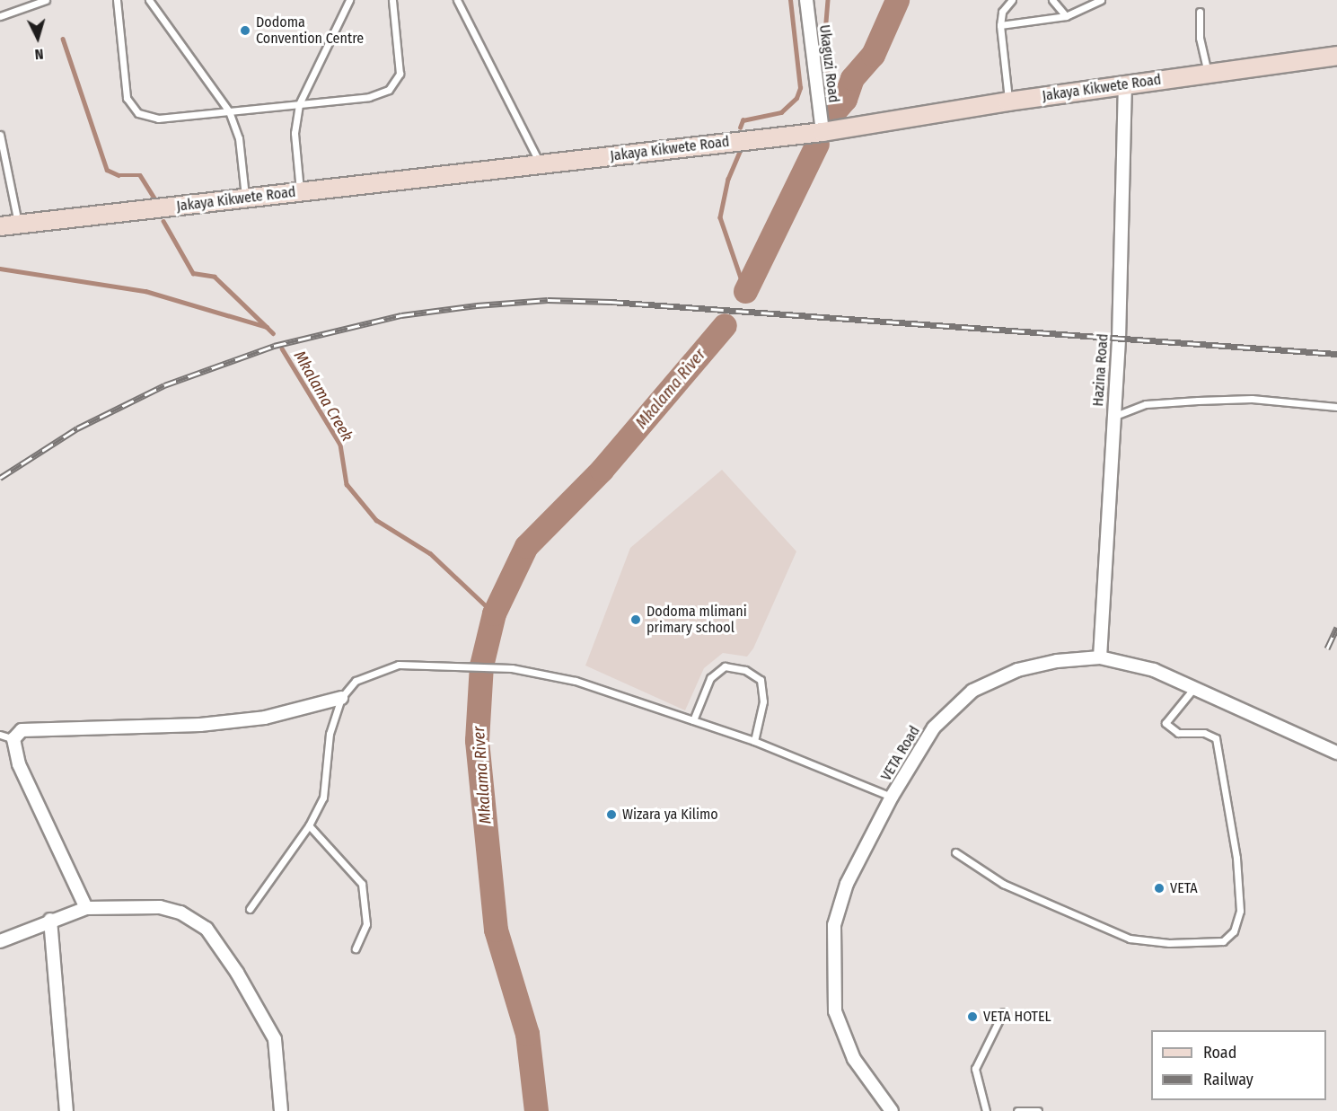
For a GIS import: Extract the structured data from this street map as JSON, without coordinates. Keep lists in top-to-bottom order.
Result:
{
  "streets": {
    "main road": ["Jakaya Kikwete Road"],
    "street": ["Ukaguzi Road", "Hazina Road", "VETA Road"]
  },
  "crossings": [
    ["Ukaguzi Road", "Jakaya Kikwete Road"],
    ["Jakaya Kikwete Road", "Hazina Road"],
    ["Hazina Road", "VETA Road"]
  ],
  "water": ["Mkalama River", "Mkalama Creek"],
  "places": [
    "Dodoma Convention Centre",
    "Dodoma mlimani primary school",
    "Wizara ya Kilimo",
    "VETA",
    "VETA HOTEL"
  ],
  "legend": ["Road", "Railway"],
  "north": "bottom"
}
